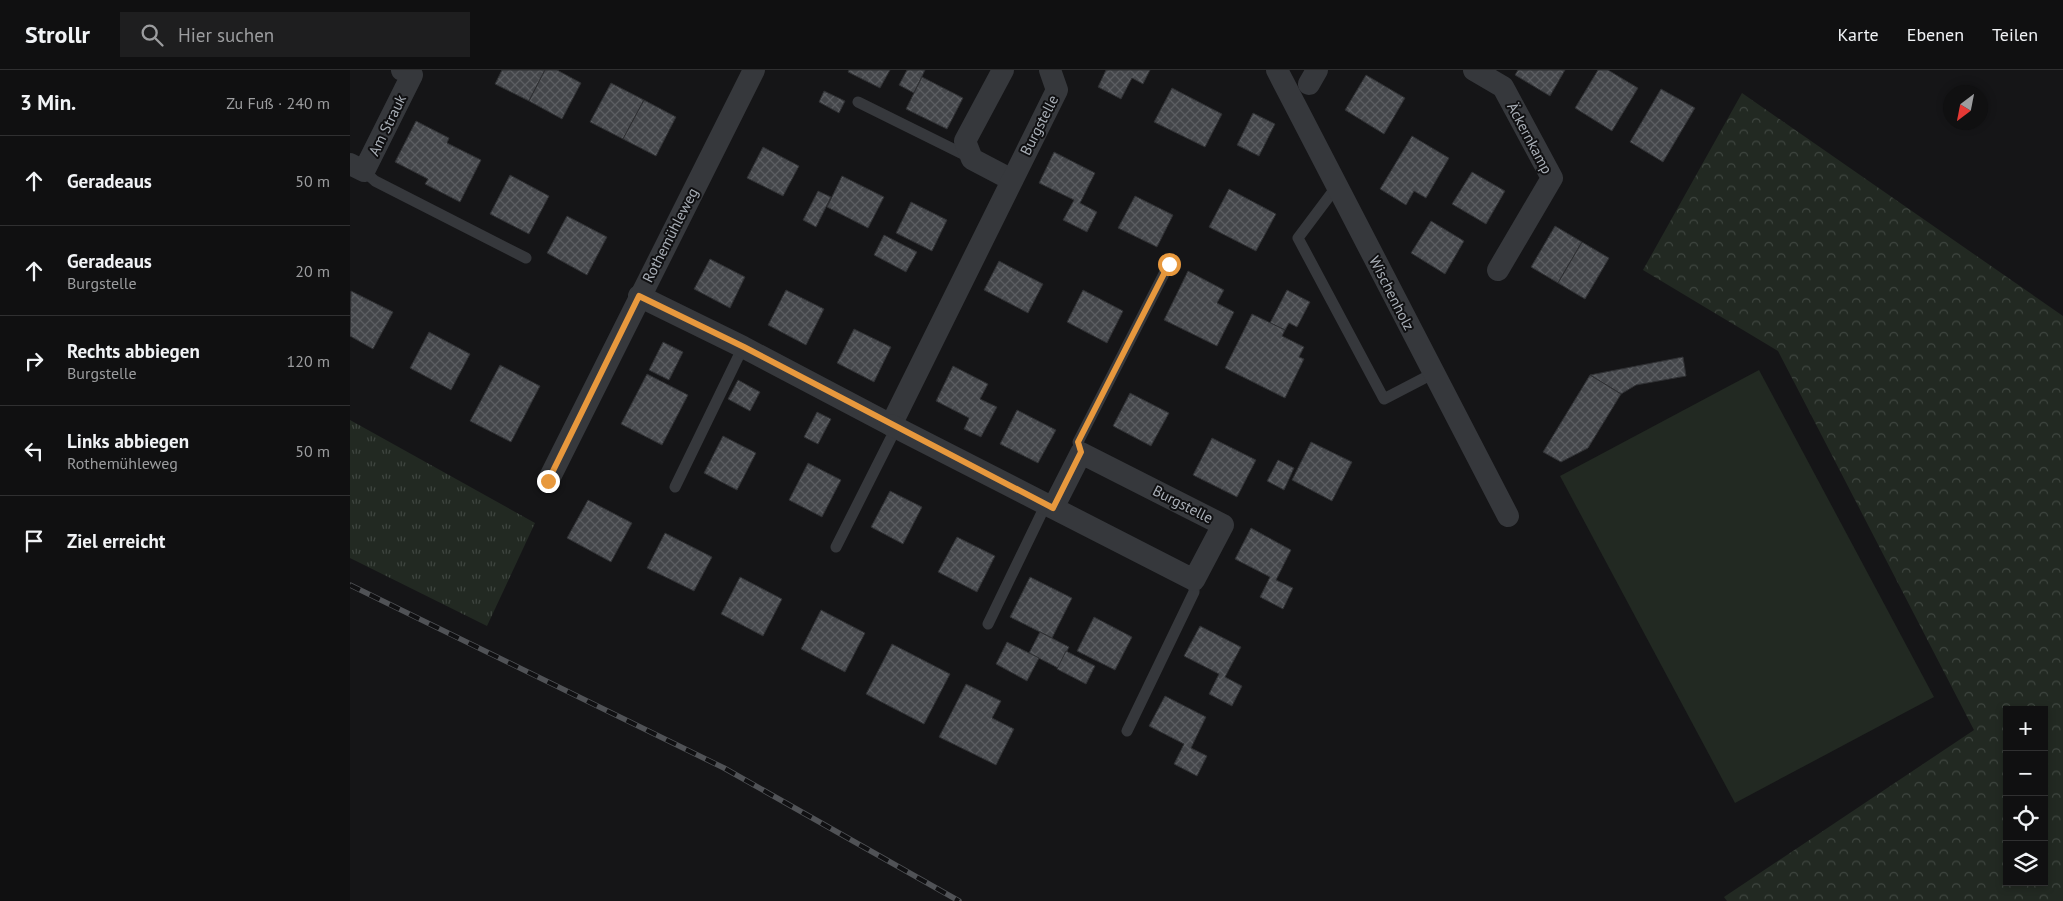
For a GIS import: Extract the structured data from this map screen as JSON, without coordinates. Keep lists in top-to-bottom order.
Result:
{
  "streets": {
    "street": [
      "Am Strauk",
      "Burgstelle",
      "Äckernkamp",
      "Rothemühleweg",
      "Wischenholz"
    ]
  },
  "north": "bottom left",
  "page": {
    "header": "Strollr",
    "search": "Hier suchen",
    "nav": ["Karte", "Ebenen", "Teilen"],
    "heading": ["3 Min.", "Zu Fuß · 240 m"],
    "list": [
      ["Geradeaus", "50 m"],
      ["Geradeaus", "Burgstelle", "20 m"],
      ["Rechts abbiegen", "Burgstelle", "120 m"],
      ["Links abbiegen", "Rothemühleweg", "50 m"],
      "Ziel erreicht"
    ],
    "map_buttons": ["+", "−"]
  }
}
